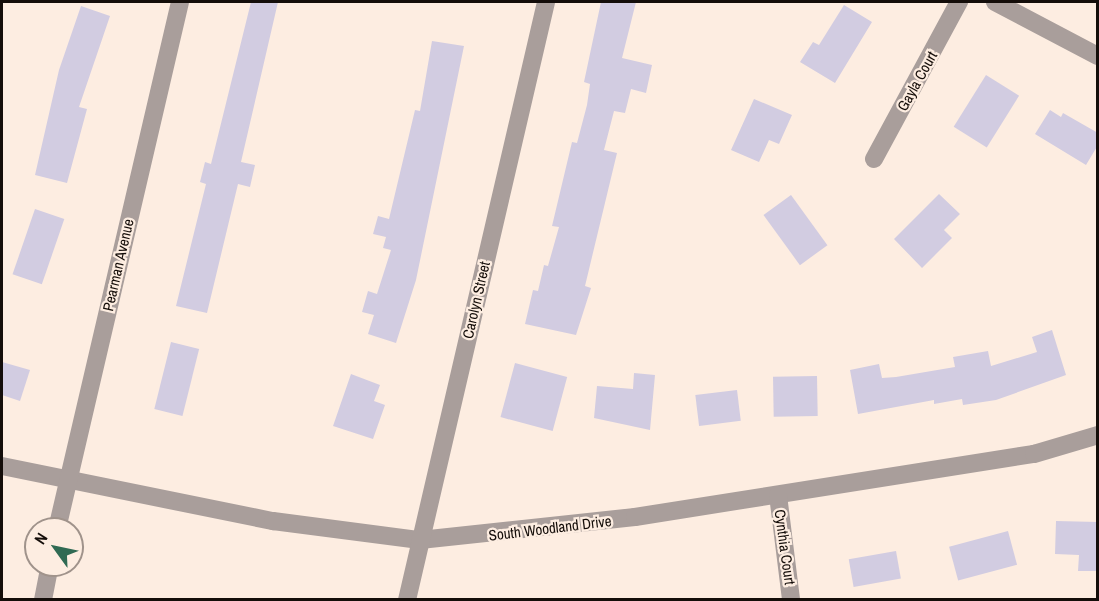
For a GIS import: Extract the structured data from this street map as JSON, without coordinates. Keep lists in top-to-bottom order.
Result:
{
  "streets": {
    "street": [
      "Gayla Court",
      "Pearman Avenue",
      "Carolyn Street",
      "South Woodland Drive",
      "Cynthia Court"
    ]
  },
  "crossings": [
    ["Pearman Avenue", "South Woodland Drive"],
    ["Carolyn Street", "South Woodland Drive"],
    ["South Woodland Drive", "Cynthia Court"]
  ],
  "north": "top left"
}
